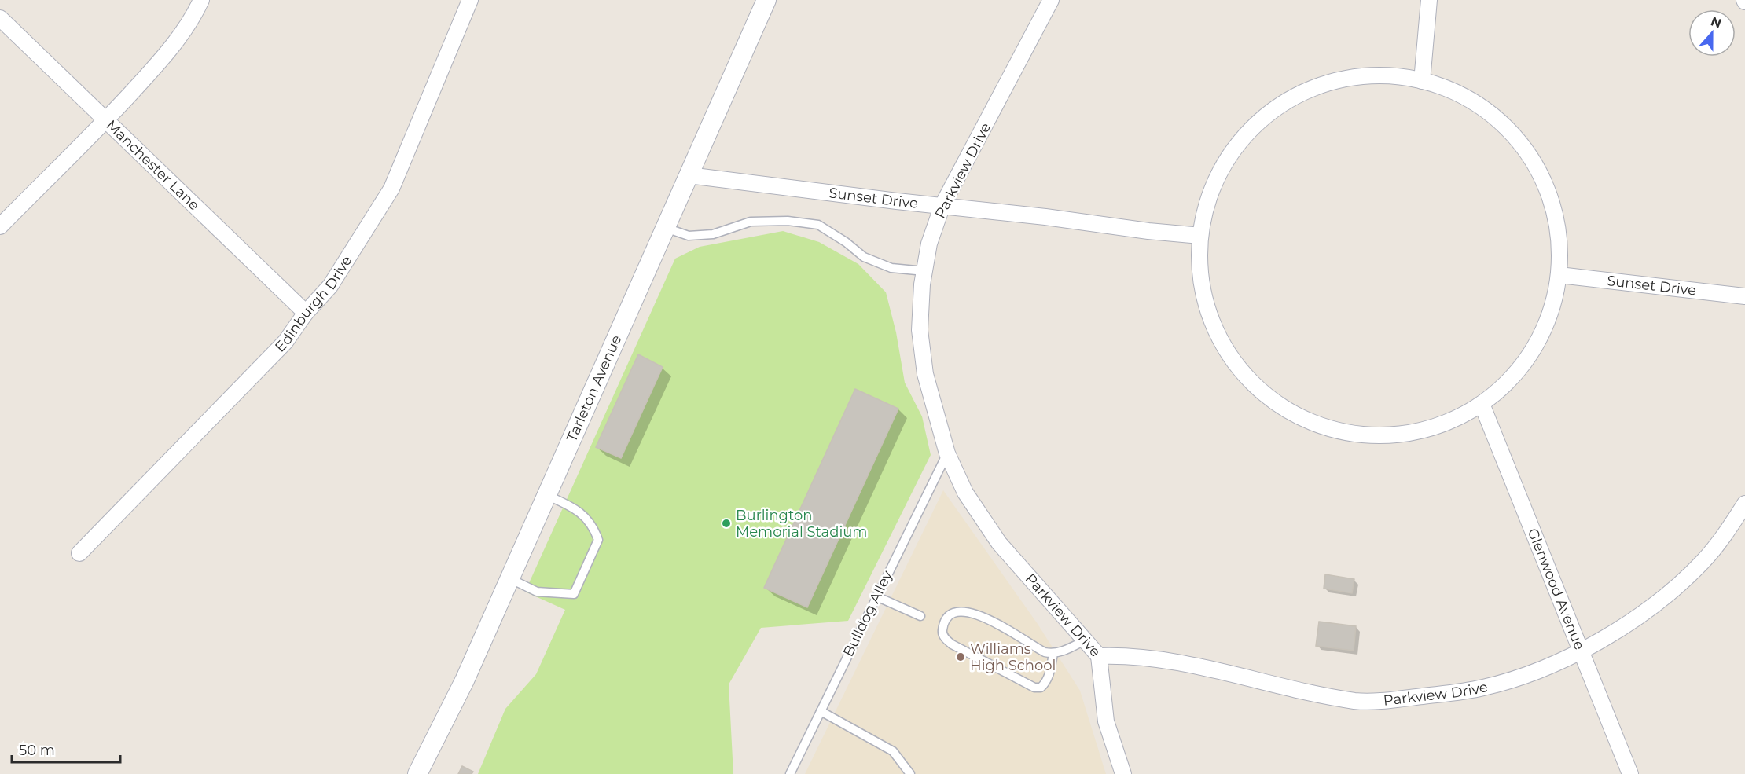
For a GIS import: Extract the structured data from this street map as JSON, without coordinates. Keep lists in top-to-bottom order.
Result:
{
  "streets": {
    "street": [
      "Manchester Lane",
      "Parkview Drive",
      "Sunset Drive",
      "Edinburgh Drive",
      "Tarleton Avenue",
      "Glenwood Avenue"
    ],
    "lane": ["Bulldog Alley"]
  },
  "crossings": [
    ["Manchester Lane", "Edinburgh Drive"],
    ["Parkview Drive", "Sunset Drive"],
    ["Parkview Drive", "Glenwood Avenue"],
    ["Parkview Drive", "Bulldog Alley"],
    ["Sunset Drive", "Tarleton Avenue"]
  ],
  "places": ["Burlington Memorial Stadium", "Williams High School"],
  "scale_bar": "50 m",
  "north": "top"
}
